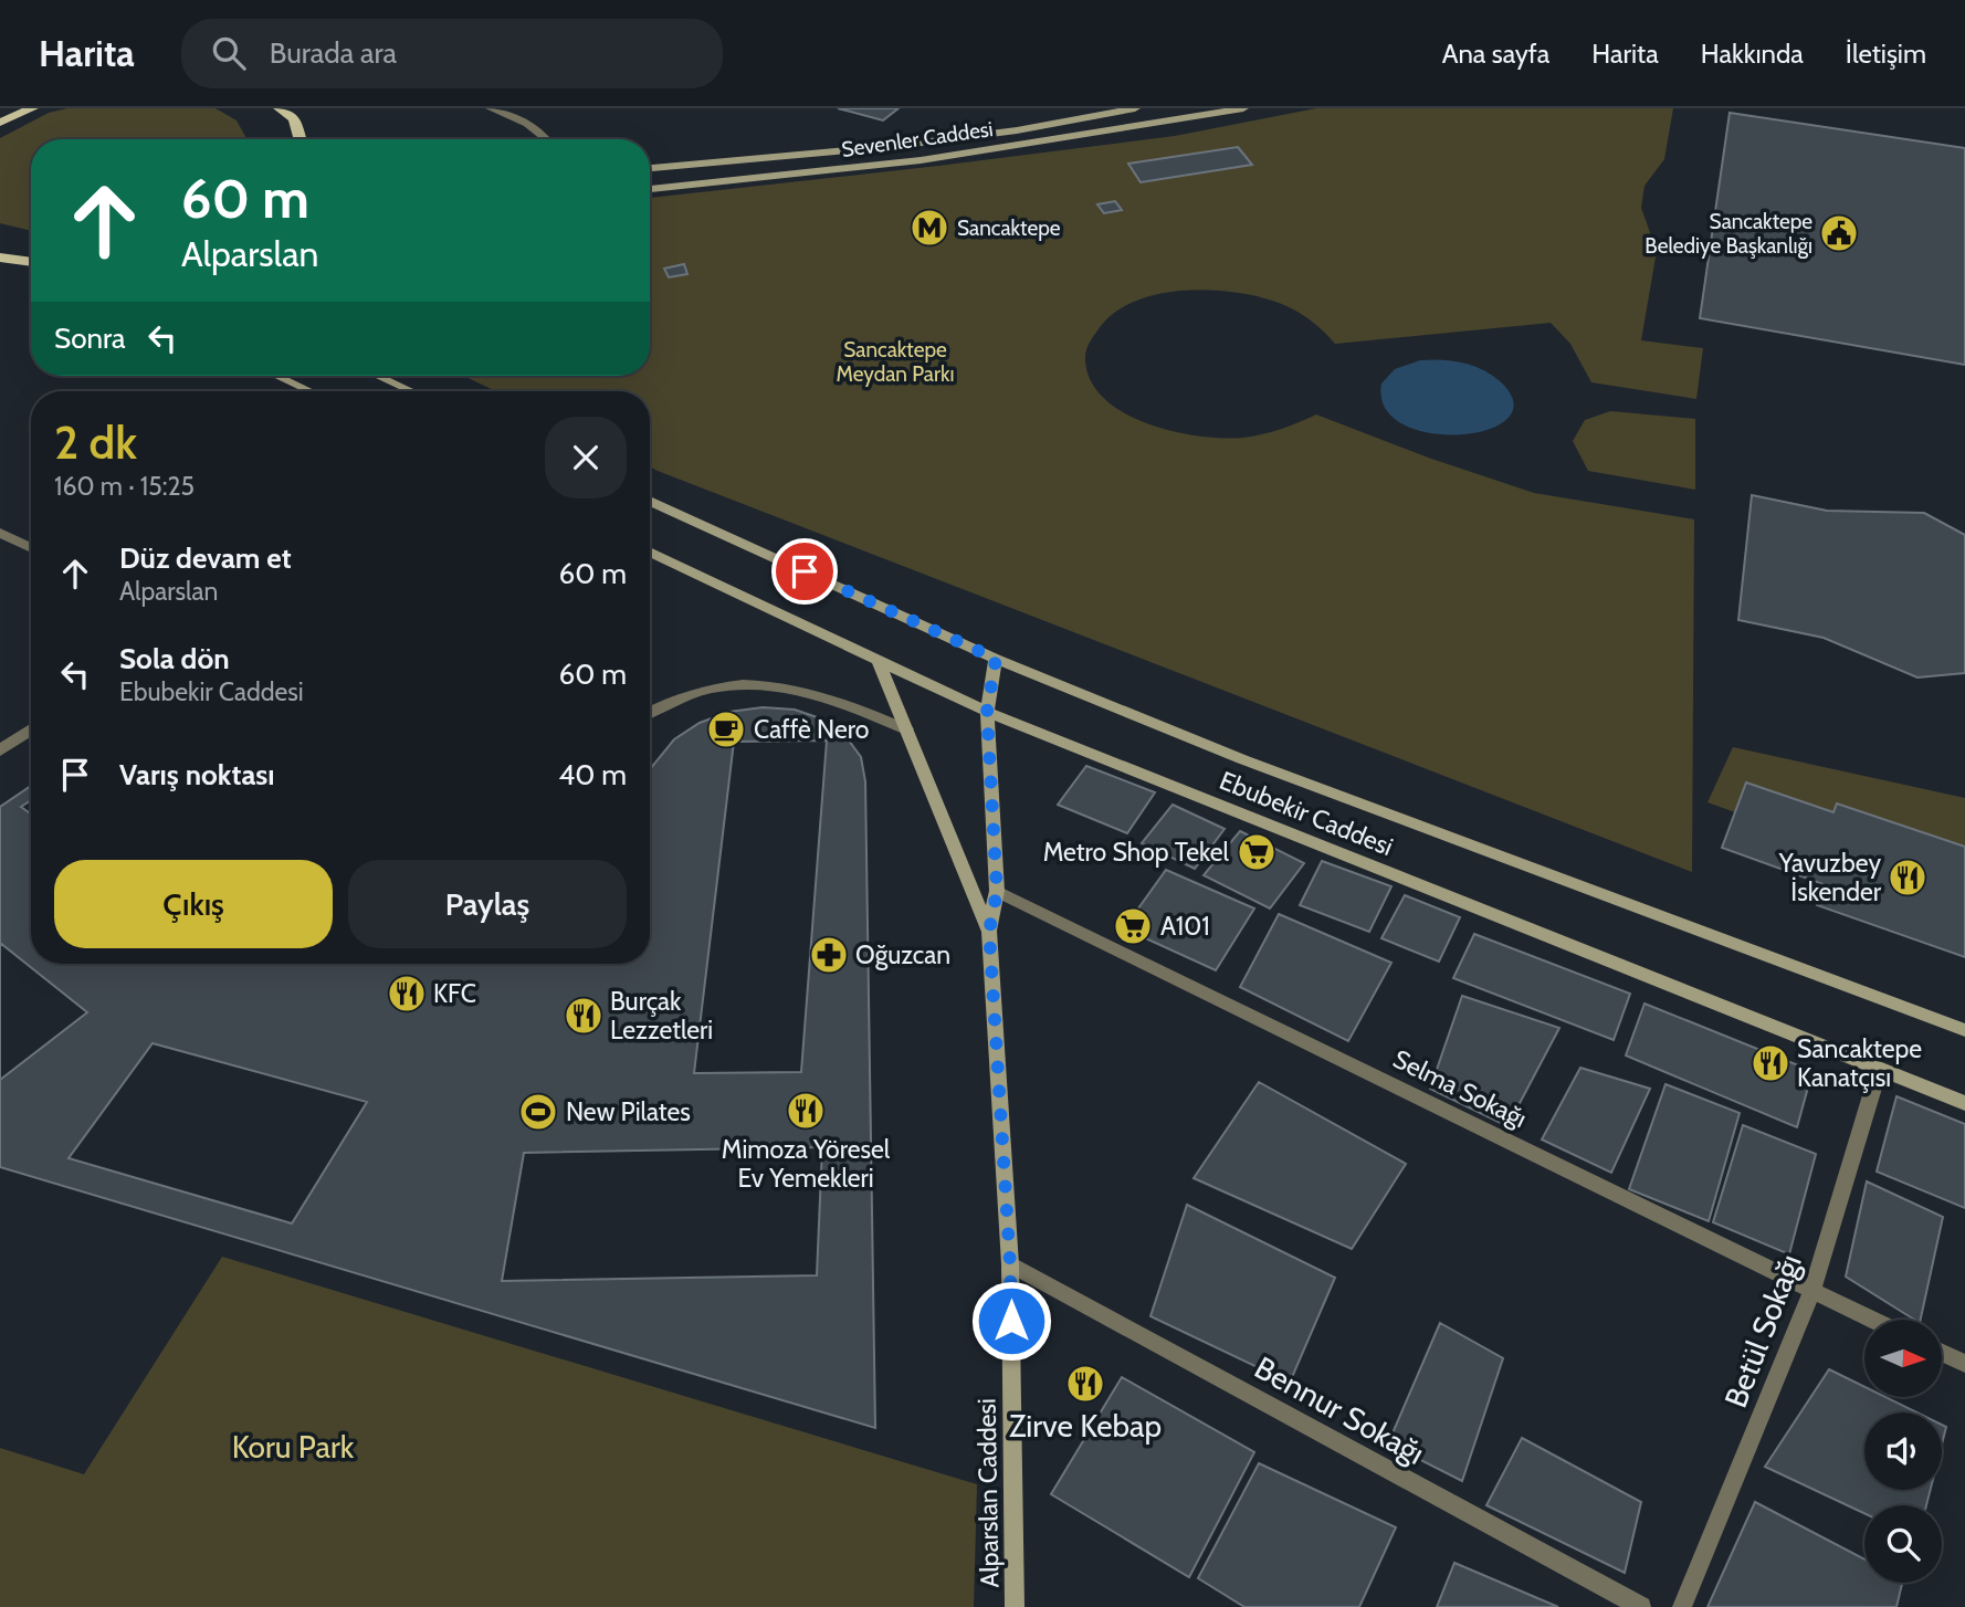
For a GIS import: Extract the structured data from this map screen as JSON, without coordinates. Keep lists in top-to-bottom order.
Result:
{
  "streets": {
    "main road": ["Sevenler Caddesi", "Ebubekir Caddesi", "Alparslan Caddesi"],
    "street": ["Selma Sokağı", "Betül Sokağı", "Bennur Sokağı"]
  },
  "crossings": [
    ["Ebubekir Caddesi", "Betül Sokağı"],
    ["Ebubekir Caddesi", "Alparslan Caddesi"],
    ["Selma Sokağı", "Betül Sokağı"],
    ["Bennur Sokağı", "Alparslan Caddesi"]
  ],
  "parks": ["Sancaktepe Meydan Parkı", "Koru Park"],
  "places": {
    "metro station": ["Sancaktepe"],
    "public building": ["Sancaktepe Belediye Başkanlığı"],
    "cafe": ["Caffè Nero"],
    "supermarket": ["Metro Shop Tekel", "A101"],
    "restaurant": [
      "Yavuzbey İskender",
      "KFC",
      "Burçak Lezzetleri",
      "Sancaktepe Kanatçısı",
      "Mimoza Yöresel Ev Yemekleri",
      "Zirve Kebap"
    ],
    "pharmacy": ["Oğuzcan"],
    "sports": ["New Pilates"]
  },
  "north": "right",
  "page": {
    "header": "Harita",
    "search": "Burada ara",
    "nav": [
      "Ana sayfa",
      "Harita",
      "Hakkında",
      "İletişim"
    ],
    "turn": ["60 m", "Alparslan"],
    "then": "Sonra",
    "heading": ["2 dk", "160 m · 15:25"],
    "list": [
      {
        "name": "Düz devam et",
        "note": "Alparslan",
        "value": "60 m"
      },
      {
        "name": "Sola dön",
        "note": "Ebubekir Caddesi",
        "value": "60 m"
      },
      {
        "name": "Varış noktası",
        "value": "40 m"
      }
    ],
    "buttons": ["Çıkış", "Paylaş"]
  }
}
